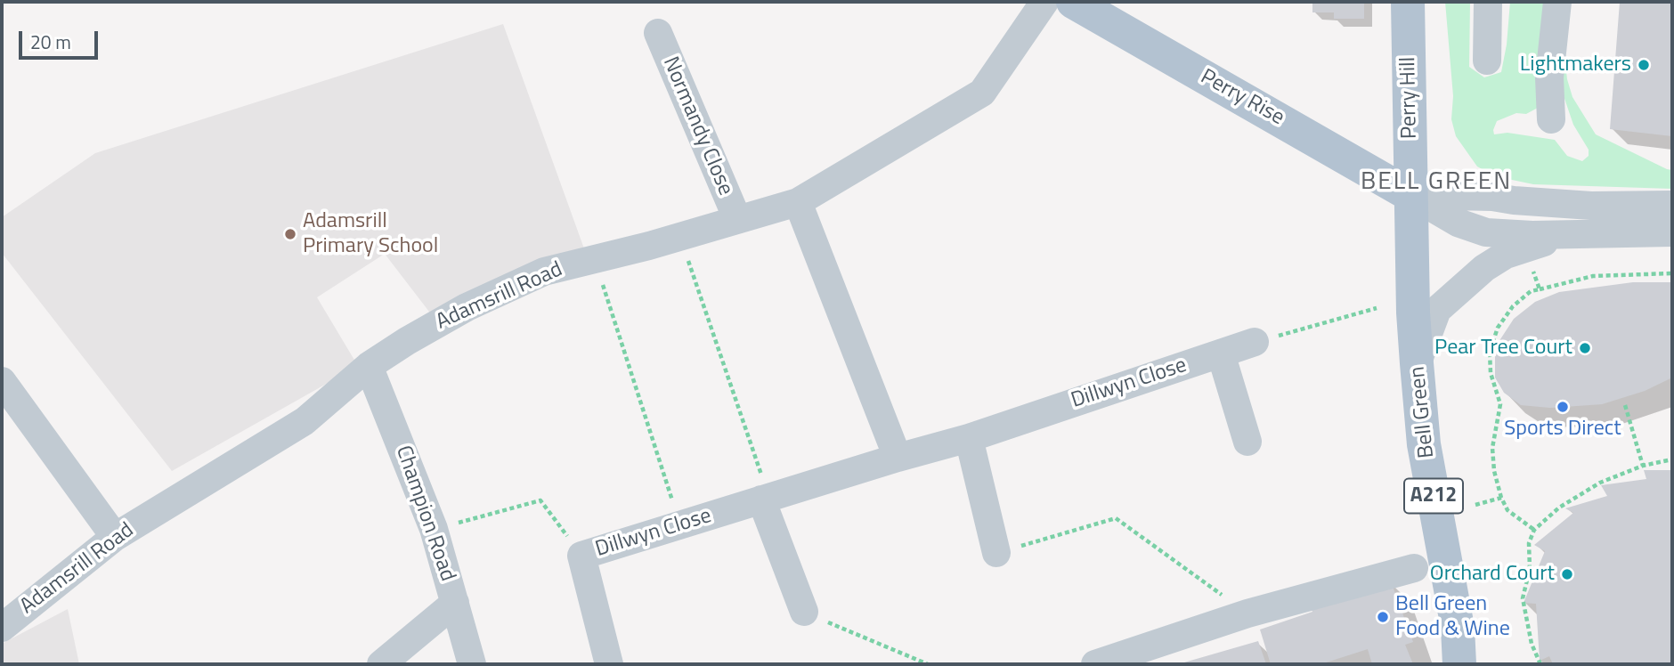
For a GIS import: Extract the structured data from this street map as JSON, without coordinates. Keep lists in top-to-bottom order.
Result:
{
  "streets": {
    "main road": [
      "Perry Rise",
      "Perry Hill",
      "Bell Green",
      "A212"
    ],
    "street": [
      "Normandy Close",
      "Adamsrill Road",
      "Dillwyn Close",
      "Champion Road"
    ]
  },
  "crossings": [
    ["Perry Rise", "Perry Hill"],
    ["Perry Rise", "Bell Green"],
    ["Perry Hill", "Bell Green"],
    ["Normandy Close", "Adamsrill Road"],
    ["Adamsrill Road", "Champion Road"],
    ["Bell Green", "A212"]
  ],
  "districts": ["BELL GREEN"],
  "places": [
    "Lightmakers",
    "Adamsrill Primary School",
    "Pear Tree Court",
    "Sports Direct",
    "Orchard Court",
    "Bell Green Food & Wine"
  ],
  "scale_bar": "20 m"
}
